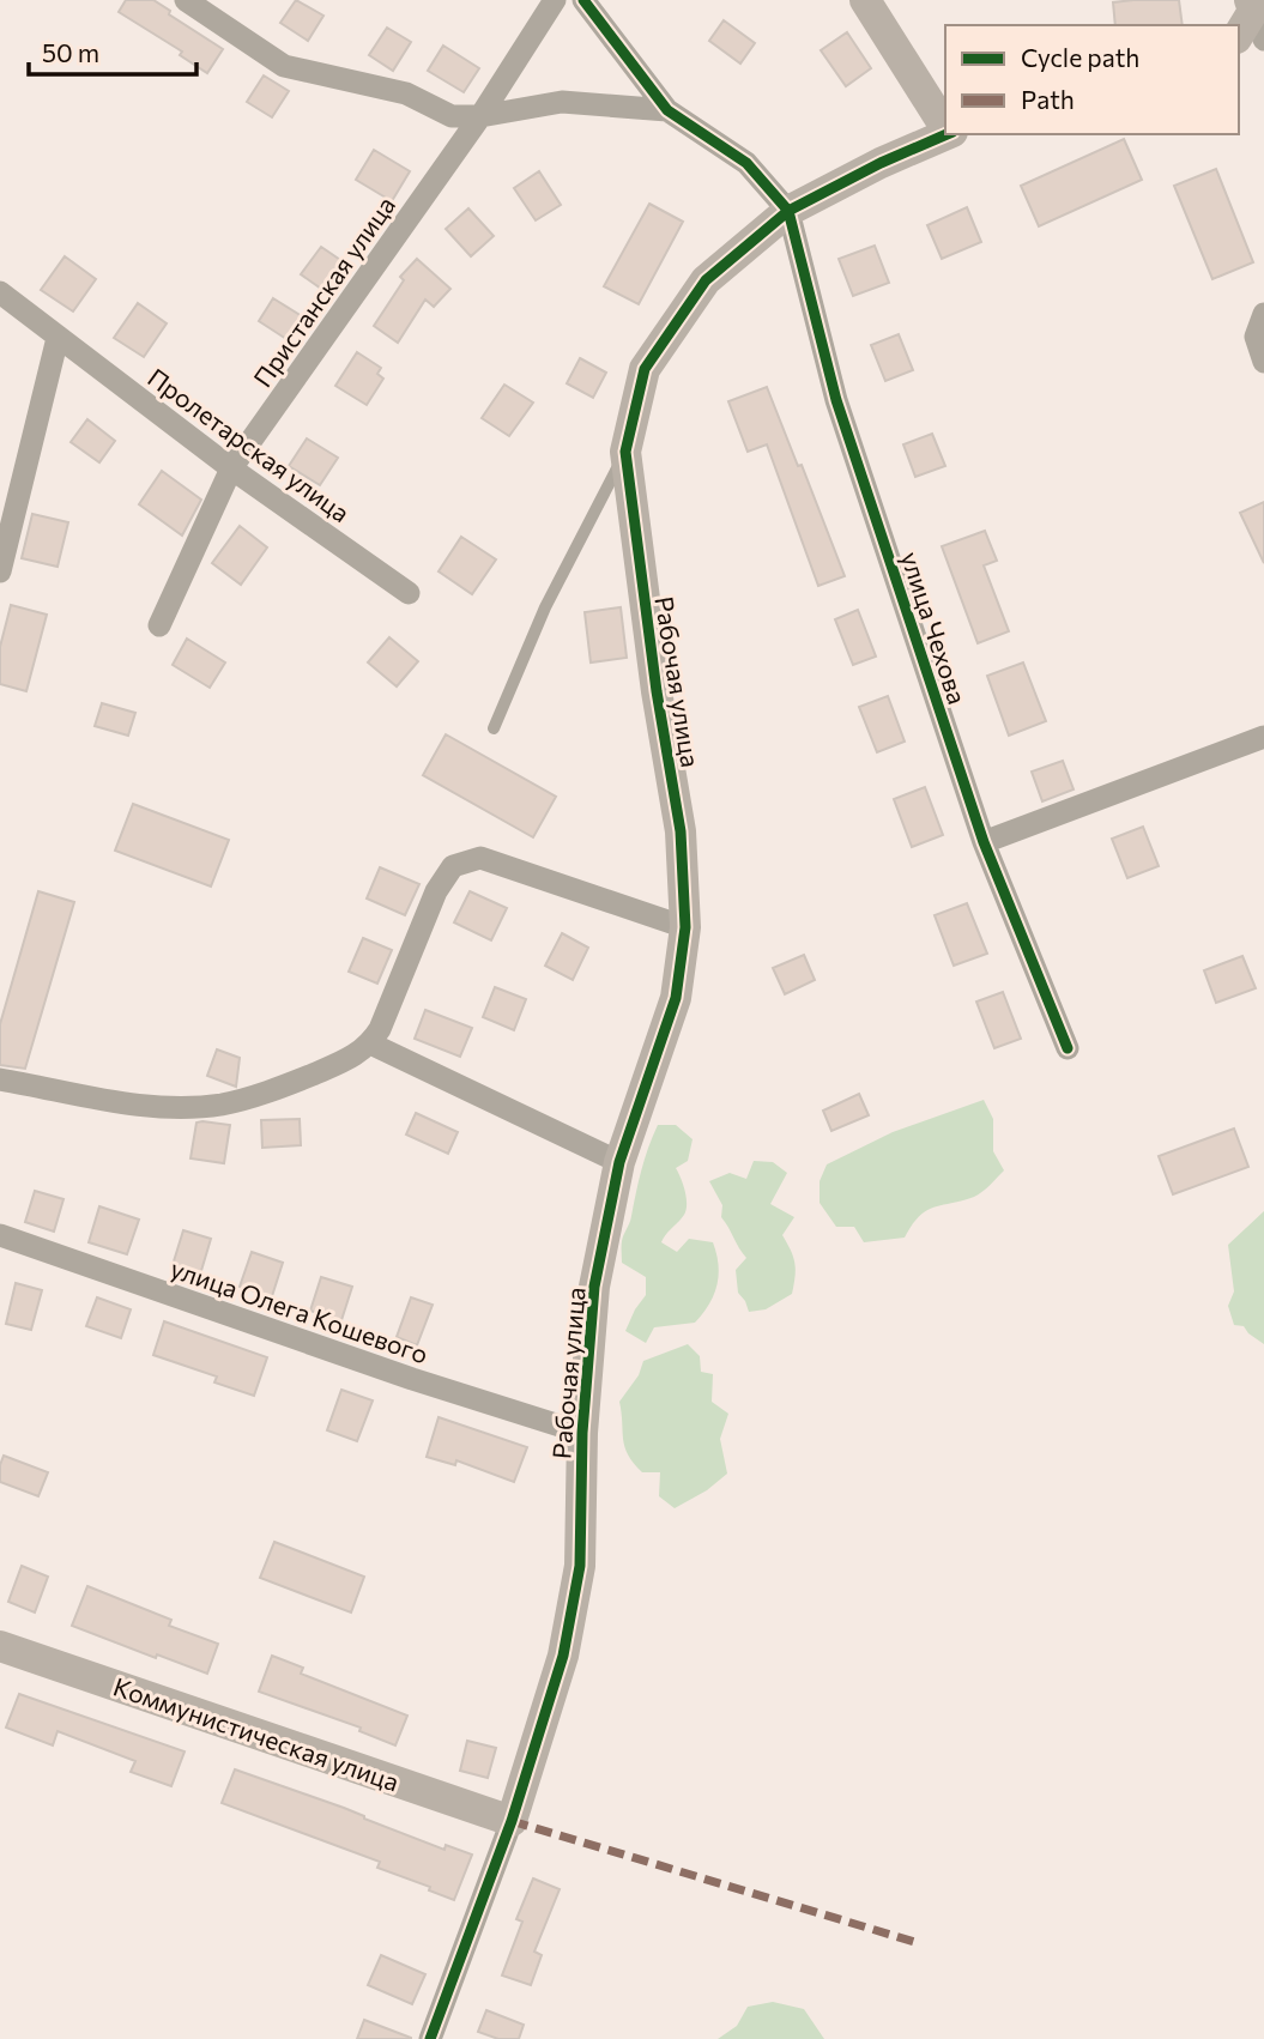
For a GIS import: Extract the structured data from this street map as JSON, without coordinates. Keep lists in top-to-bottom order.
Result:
{
  "streets": {
    "street": [
      "Пристанская улица",
      "Пролетарская улица",
      "улица Чехова",
      "Рабочая улица",
      "улица Олега Кошевого",
      "Коммунистическая улица"
    ]
  },
  "crossings": [
    ["Пристанская улица", "Пролетарская улица"],
    ["Рабочая улица", "улица Олега Кошевого"],
    ["Рабочая улица", "Коммунистическая улица"]
  ],
  "legend": ["Cycle path", "Path"],
  "scale_bar": "50 m"
}
